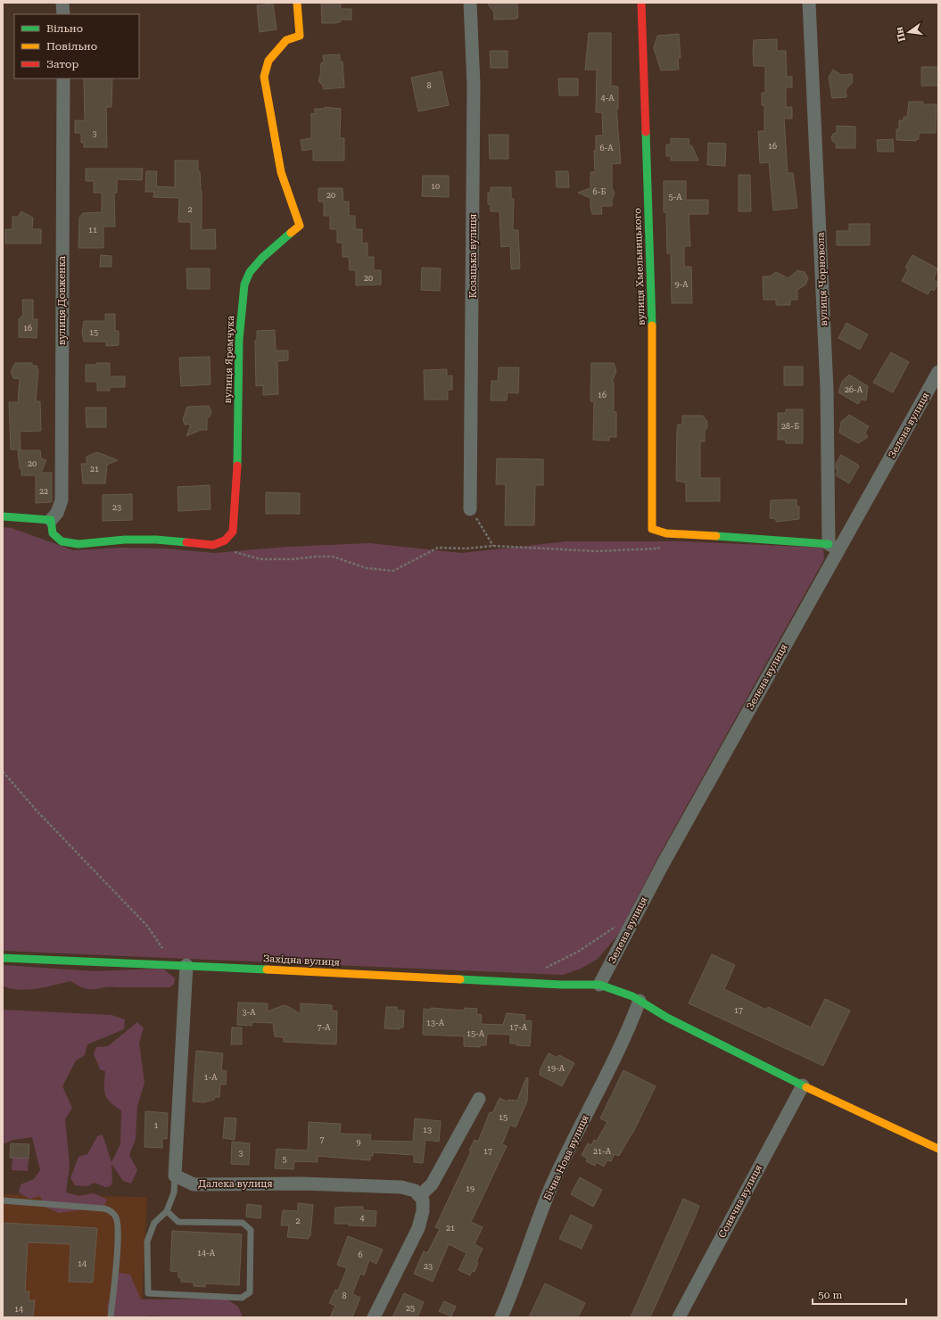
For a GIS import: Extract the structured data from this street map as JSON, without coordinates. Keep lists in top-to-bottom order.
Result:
{
  "streets": {
    "street": [
      "Козацька вулиця",
      "вулиця Хмельницького",
      "вулиця Чорновола",
      "вулиця Довженка",
      "вулиця Яремчука",
      "Зелена вулиця",
      "Західна вулиця",
      "Бічна Нова вулиця",
      "Далека вулиця",
      "Сонячна вулиця"
    ]
  },
  "crossings": [
    ["вулиця Чорновола", "Зелена вулиця"],
    ["Зелена вулиця", "Західна вулиця"],
    ["Західна вулиця", "Бічна Нова вулиця"],
    ["Західна вулиця", "Сонячна вулиця"]
  ],
  "house_numbers": [
    "8",
    "4-А",
    "3",
    "16",
    "6-А",
    "10",
    "6-Б",
    "20",
    "5-А",
    "2",
    "11",
    "20",
    "9-А",
    "16",
    "15",
    "26-А",
    "16",
    "28-Б",
    "20",
    "21",
    "22",
    "23",
    "17",
    "3-А",
    "13-А",
    "7-А",
    "17-А",
    "15-А",
    "19-А",
    "1-А",
    "15",
    "1",
    "13",
    "7",
    "9",
    "17",
    "21-А",
    "3",
    "5",
    "19",
    "4",
    "2",
    "21",
    "14-А",
    "6",
    "14",
    "23",
    "8",
    "25",
    "14"
  ],
  "legend": ["Вільно", "Повільно", "Затор"],
  "scale_bar": "50 m",
  "north": "left"
}
